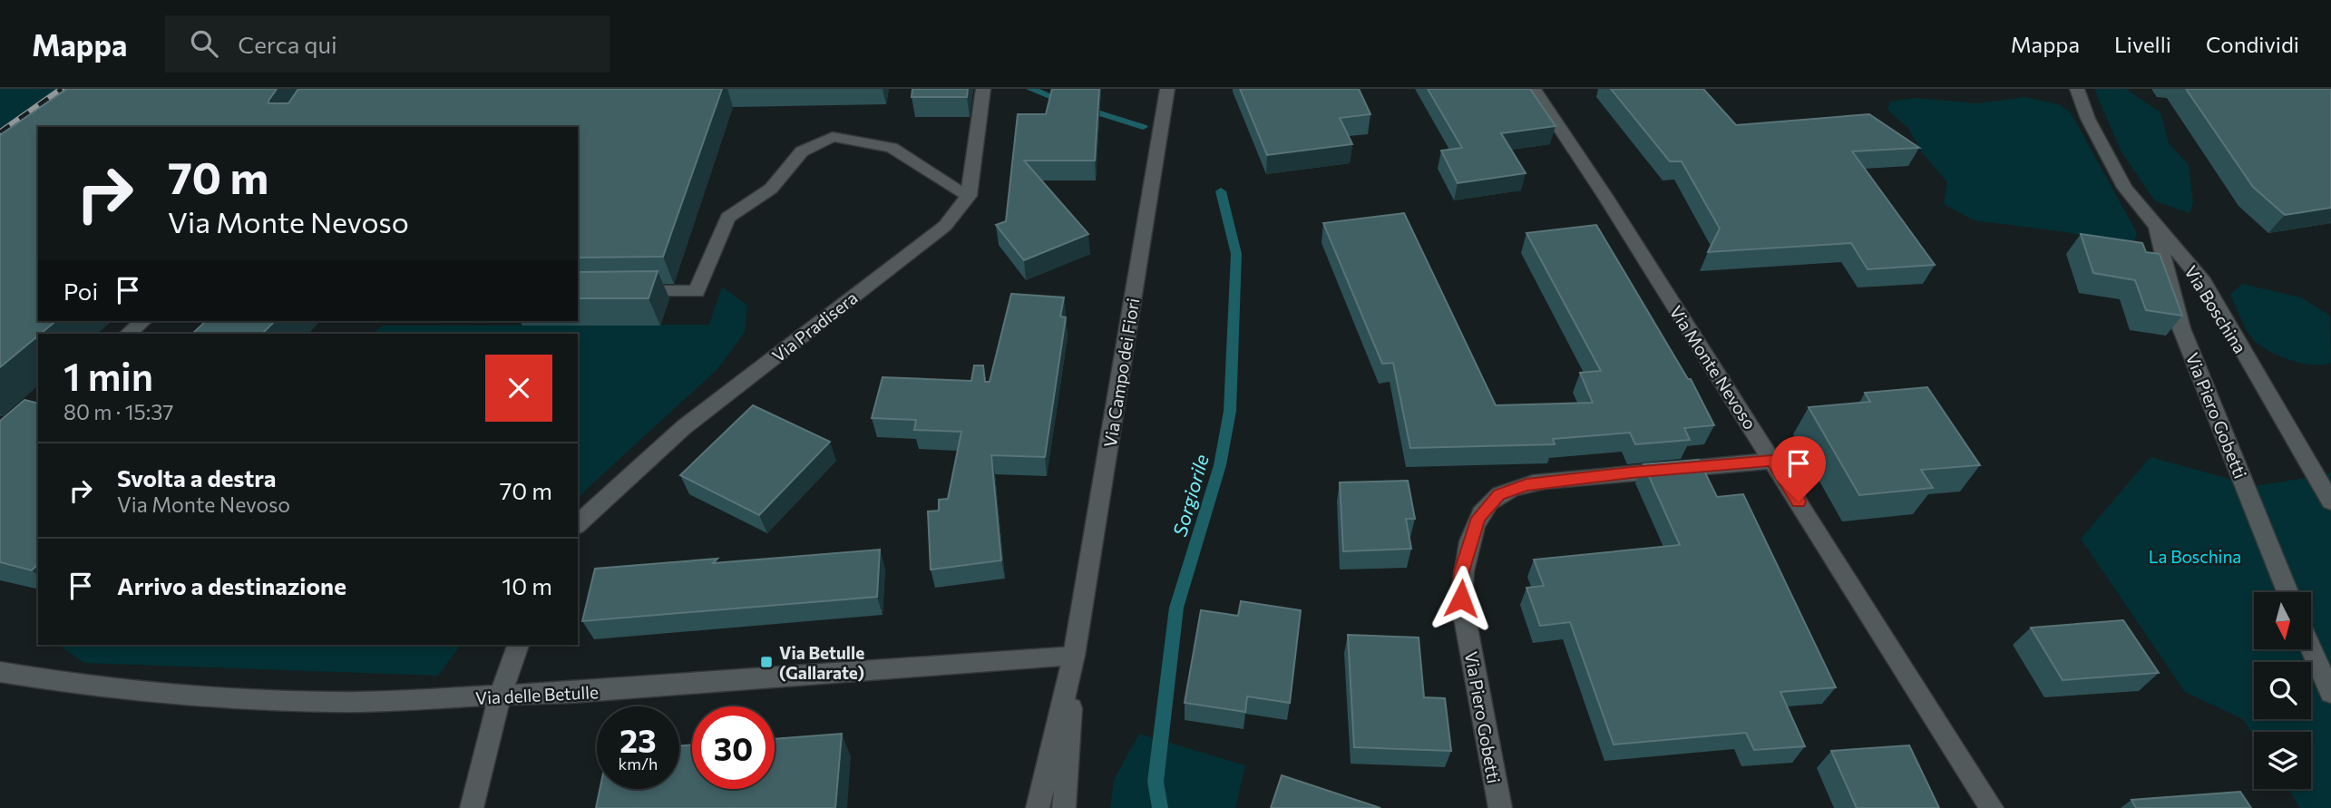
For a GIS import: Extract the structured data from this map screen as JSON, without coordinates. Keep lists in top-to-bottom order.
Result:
{
  "streets": {
    "street": [
      "Via Boschina",
      "Via Pradisera",
      "Via Monte Nevoso",
      "Via Campo dei Fiori",
      "Via Piero Gobetti",
      "Via delle Betulle"
    ]
  },
  "crossings": [
    ["Via Boschina", "Via Piero Gobetti"],
    ["Via Monte Nevoso", "Via Piero Gobetti"],
    ["Via Campo dei Fiori", "Via delle Betulle"]
  ],
  "water": ["Sorgiorile"],
  "parks": ["La Boschina"],
  "places": {
    "transit": ["Via Betulle (Gallarate)"]
  },
  "north": "bottom",
  "page": {
    "header": "Mappa",
    "search": "Cerca qui",
    "nav": ["Mappa", "Livelli", "Condividi"],
    "turn": ["70 m", "Via Monte Nevoso"],
    "then": "Poi",
    "heading": ["1 min", "80 m · 15:37"],
    "list": [
      {
        "name": "Svolta a destra",
        "note": "Via Monte Nevoso",
        "value": "70 m"
      },
      {
        "name": "Arrivo a destinazione",
        "value": "10 m"
      }
    ],
    "speed": "23 km/h",
    "limit": "30"
  }
}
